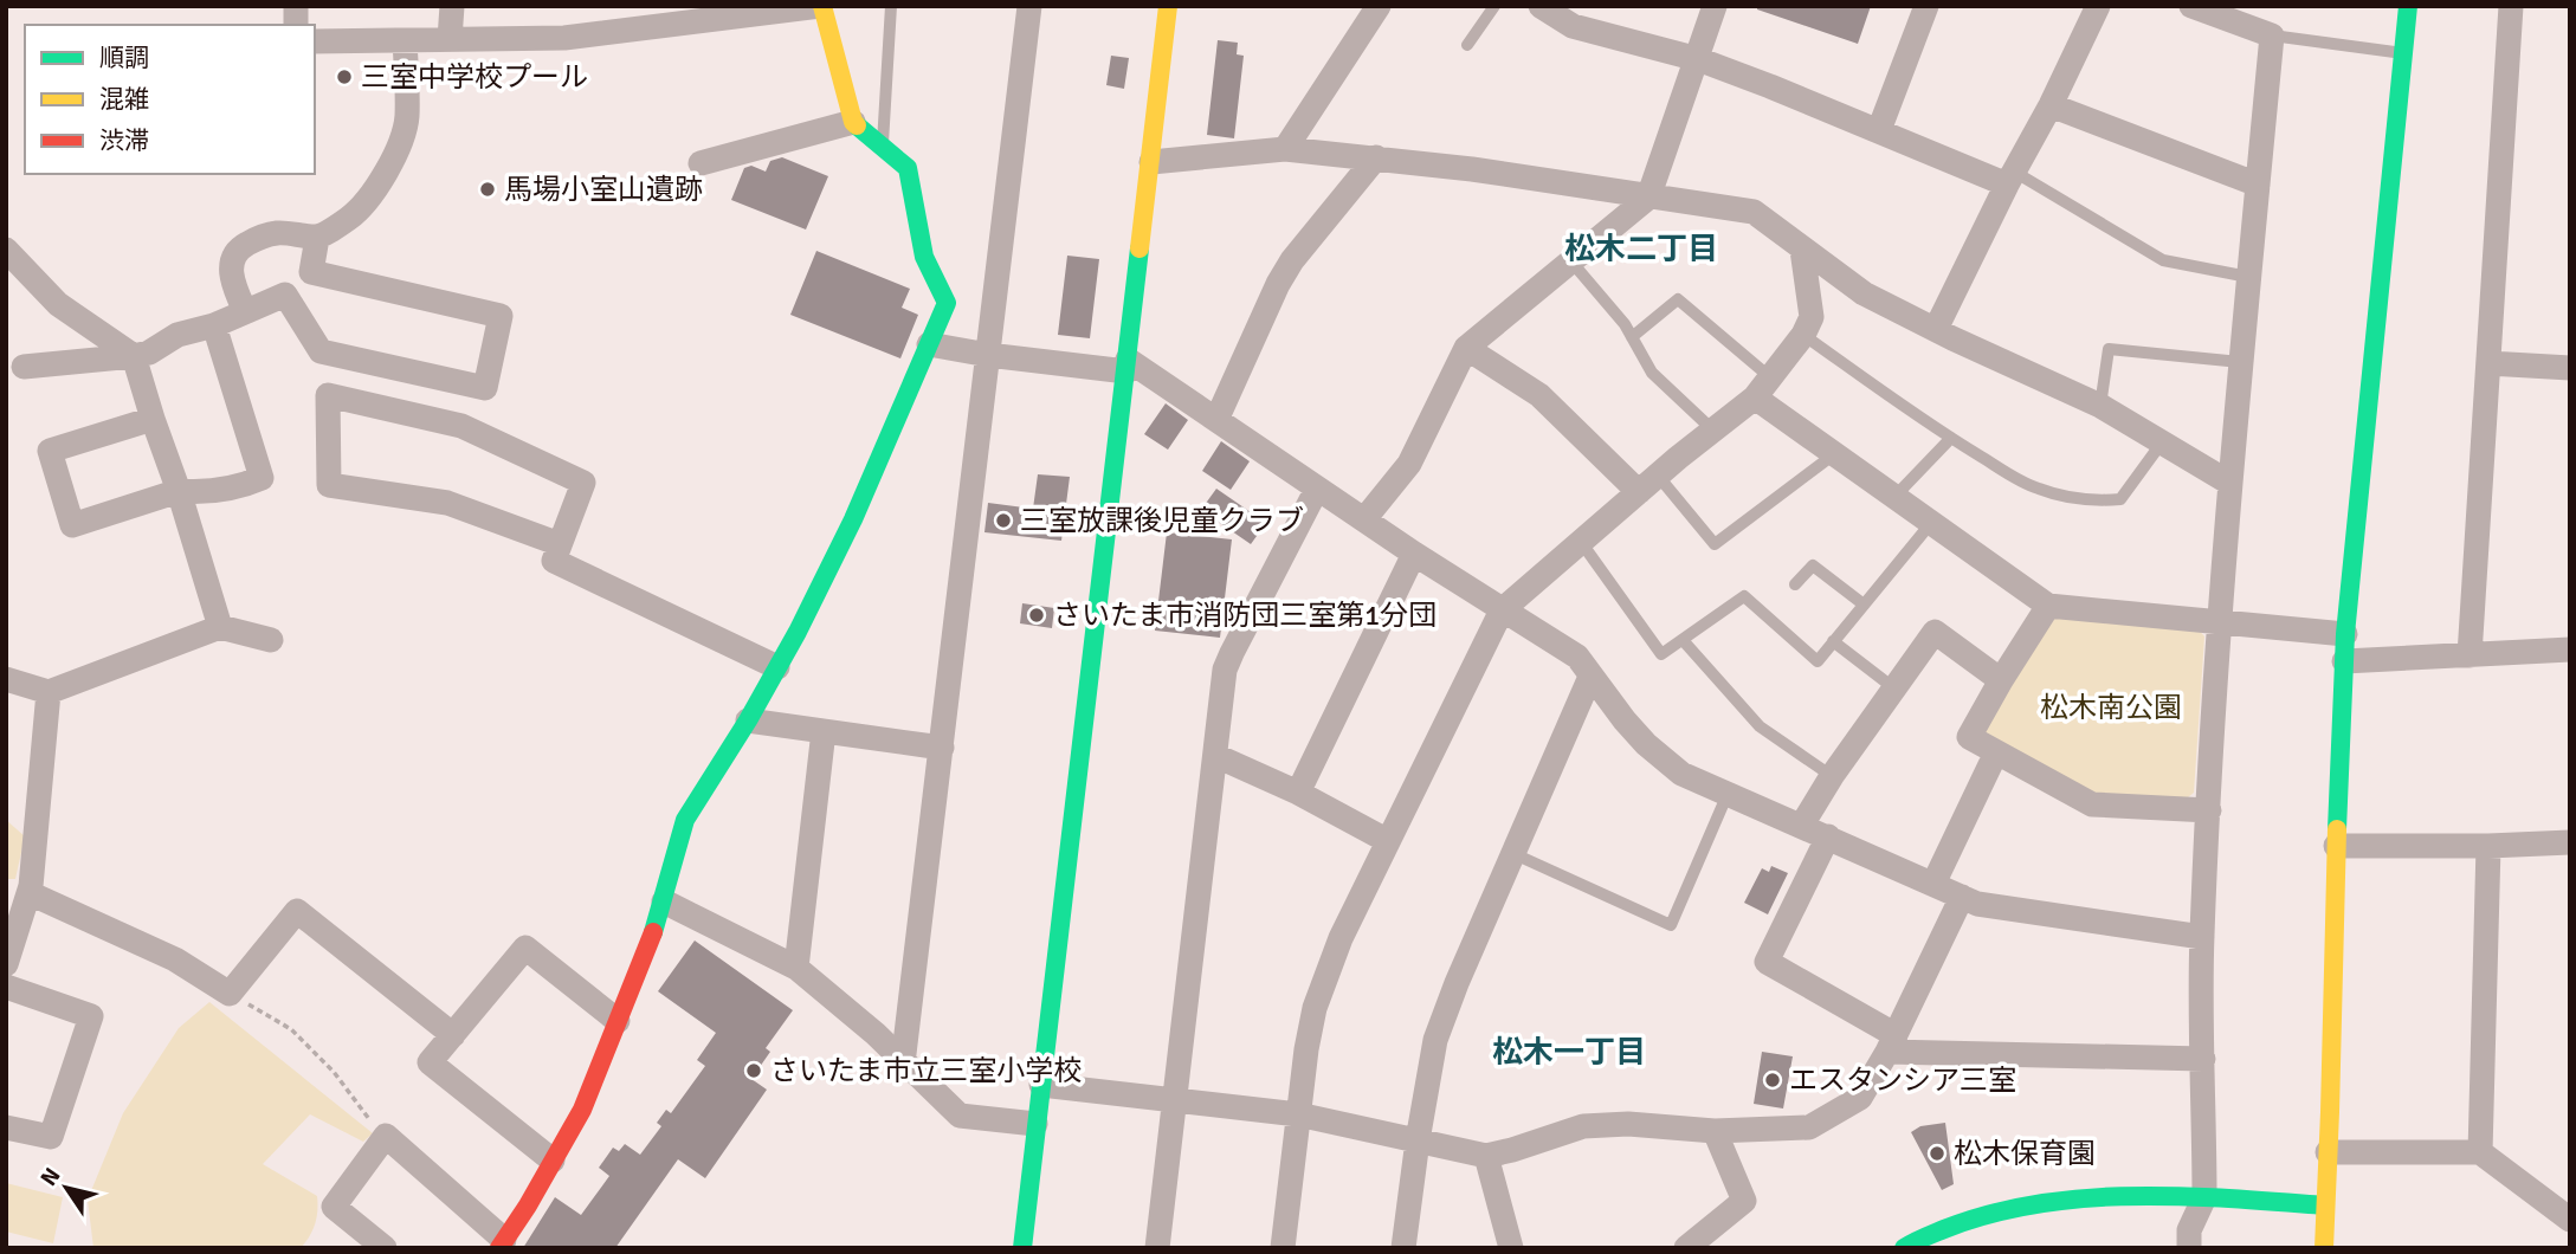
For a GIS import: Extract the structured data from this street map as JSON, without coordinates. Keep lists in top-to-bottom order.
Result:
{
  "districts": ["松木二丁目", "松木一丁目"],
  "parks": ["松木南公園"],
  "places": [
    "三室中学校プール",
    "馬場小室山遺跡",
    "三室放課後児童クラブ",
    "さいたま市消防団三室第1分団",
    "さいたま市立三室小学校",
    "エスタンシア三室",
    "松木保育園"
  ],
  "legend": ["順調", "混雑", "渋滞"],
  "north": "top left"
}
